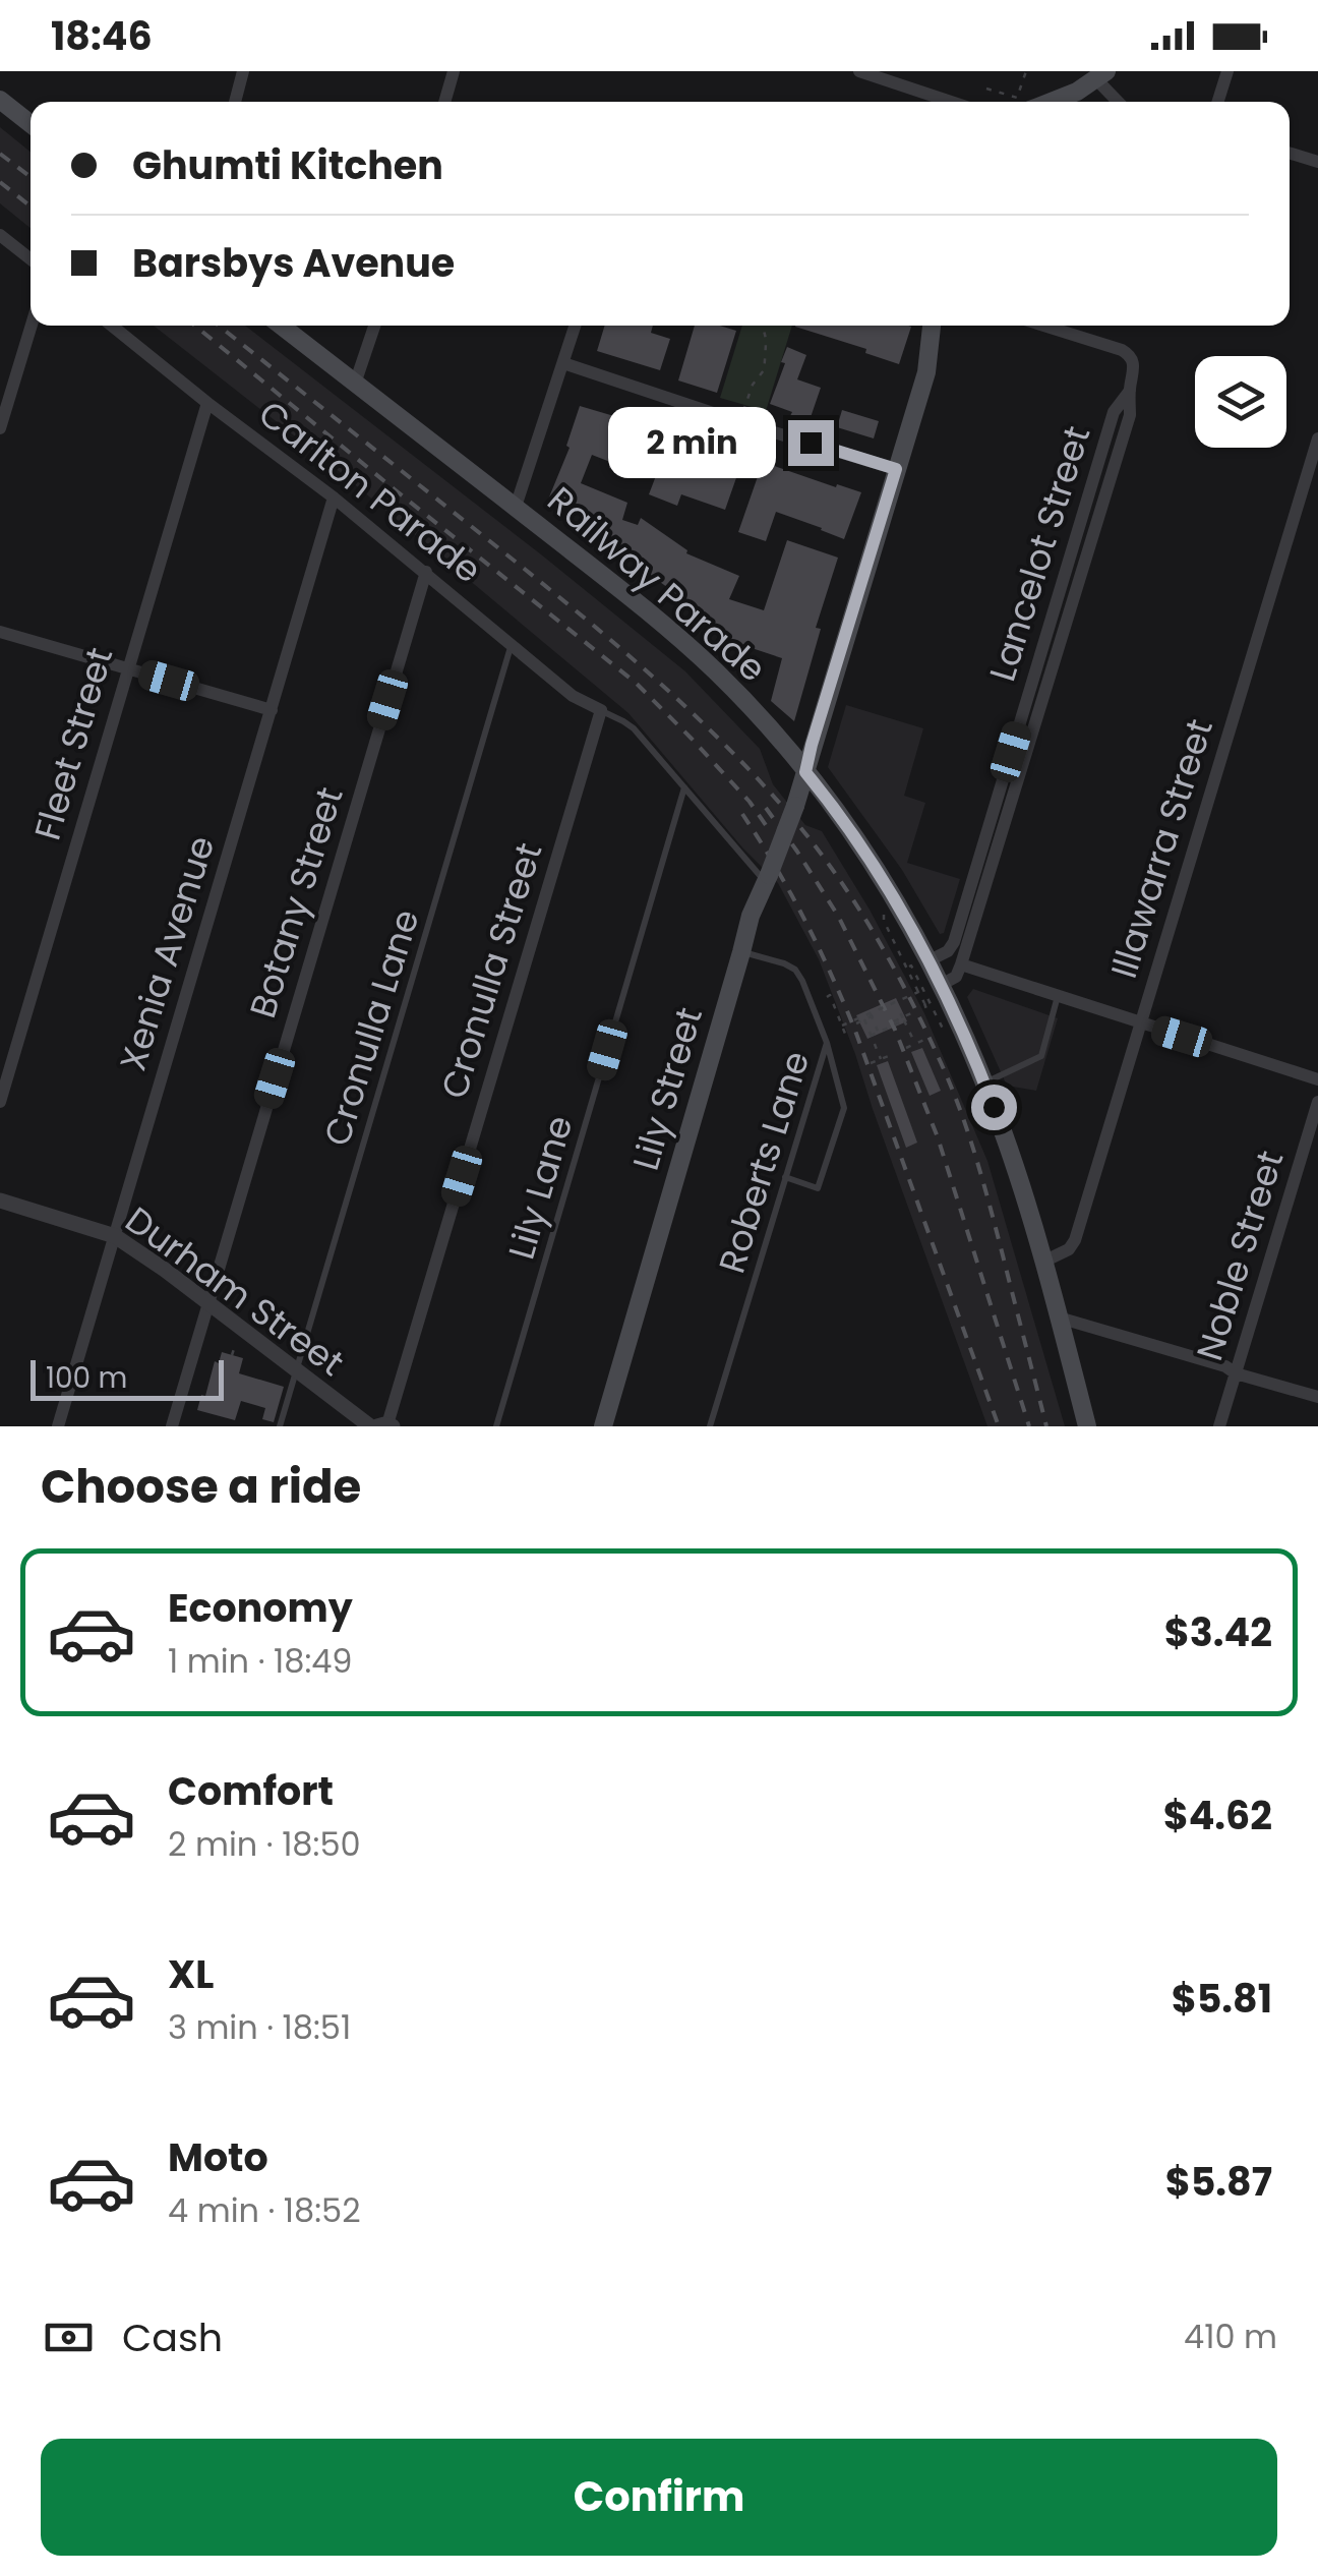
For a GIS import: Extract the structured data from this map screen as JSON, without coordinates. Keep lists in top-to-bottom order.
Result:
{
  "streets": {
    "main road": ["Railway Parade", "Lily Street"],
    "street": [
      "Carlton Parade",
      "Lancelot Street",
      "Fleet Street",
      "Illawarra Street",
      "Botany Street",
      "Xenia Avenue",
      "Cronulla Street",
      "Noble Street",
      "Durham Street"
    ],
    "lane": ["Cronulla Lane", "Roberts Lane", "Lily Lane"]
  },
  "crossings": [
    ["Carlton Parade", "Fleet Street"],
    ["Carlton Parade", "Botany Street"],
    ["Carlton Parade", "Xenia Avenue"],
    ["Carlton Parade", "Cronulla Street"],
    ["Carlton Parade", "Cronulla Lane"],
    ["Railway Parade", "Illawarra Street"],
    ["Railway Parade", "Lily Street"],
    ["Botany Street", "Durham Street"],
    ["Xenia Avenue", "Durham Street"],
    ["Cronulla Street", "Durham Street"],
    ["Cronulla Lane", "Durham Street"],
    ["Lily Street", "Roberts Lane"]
  ],
  "scale_bar": "100 m",
  "page": {
    "status": "18:46",
    "banner": ["Ghumti Kitchen", "Barsbys Avenue"],
    "bubble": "2 min",
    "scale": "100 m",
    "heading": "Choose a ride",
    "list": [
      {
        "name": "Economy",
        "note": "1 min · 18:49",
        "value": "$3.42"
      },
      {
        "name": "Comfort",
        "note": "2 min · 18:50",
        "value": "$4.62"
      },
      {
        "name": "XL",
        "note": "3 min · 18:51",
        "value": "$5.81"
      },
      {
        "name": "Moto",
        "note": "4 min · 18:52",
        "value": "$5.87"
      }
    ],
    "pay": ["Cash", "410 m"],
    "buttons": "Confirm"
  }
}
